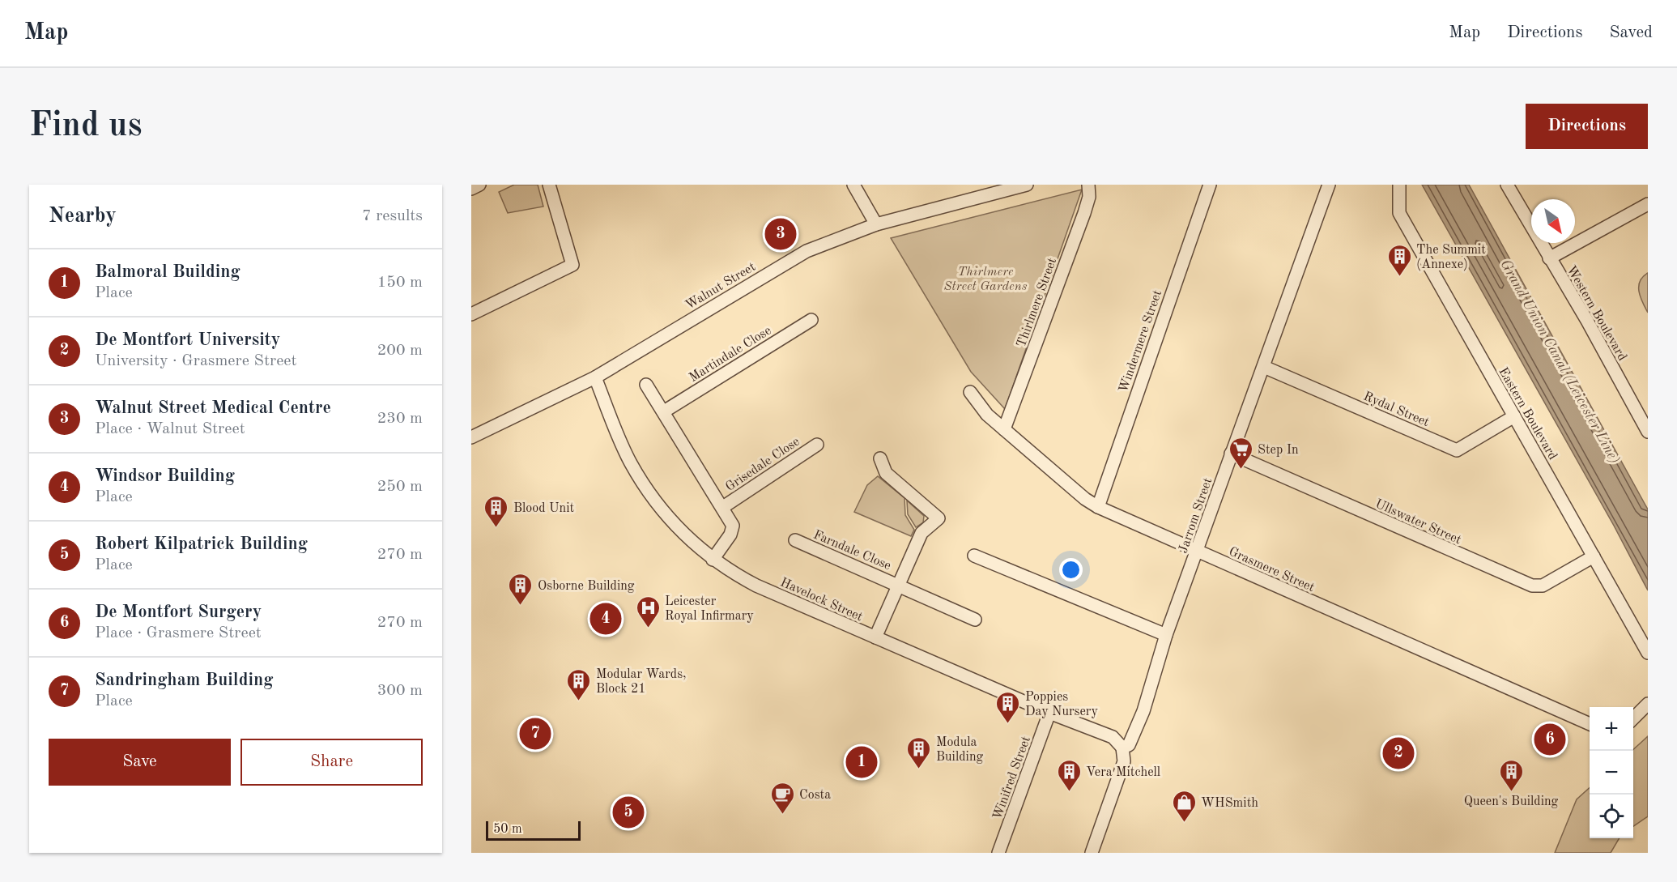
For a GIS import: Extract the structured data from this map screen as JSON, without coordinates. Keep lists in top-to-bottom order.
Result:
{
  "streets": {
    "street": [
      "Walnut Street",
      "Thirlmere Street",
      "Western Boulevard",
      "Windermere Street",
      "Martindale Close",
      "Rydal Street",
      "Eastern Boulevard",
      "Grisedale Close",
      "Jarrom Street",
      "Ullswater Street",
      "Farndale Close",
      "Grasmere Street",
      "Havelock Street",
      "Winifred Street"
    ]
  },
  "crossings": [
    ["Walnut Street", "Havelock Street"],
    ["Thirlmere Street", "Grasmere Street"],
    ["Windermere Street", "Grasmere Street"],
    ["Rydal Street", "Eastern Boulevard"],
    ["Rydal Street", "Jarrom Street"],
    ["Eastern Boulevard", "Ullswater Street"],
    ["Jarrom Street", "Ullswater Street"],
    ["Jarrom Street", "Grasmere Street"],
    ["Jarrom Street", "Havelock Street"],
    ["Havelock Street", "Winifred Street"]
  ],
  "water": ["Grand Union Canal (Leicester Line)"],
  "parks": ["Thirlmere Street Gardens"],
  "places": {
    "building": [
      "The Summit (Annexe)",
      "Blood Unit",
      "Osborne Building",
      "Modular Wards, Block 21",
      "Poppies Day Nursery",
      "Modula Building",
      "Vera Mitchell",
      "Queen's Building"
    ],
    "supermarket": ["Step In"],
    "hospital": ["Leicester Royal Infirmary"],
    "cafe": ["Costa"],
    "shop": ["WHSmith"]
  },
  "scale_bar": "50 m",
  "north": "bottom right",
  "page": {
    "header": "Map",
    "nav": ["Map", "Directions", "Saved"],
    "buttons": [
      "Directions",
      ["Save", "Share"]
    ],
    "title": "Find us",
    "heading": ["Nearby", "7 results"],
    "pins": [
      "3",
      "4",
      "7",
      "6",
      "2",
      "1",
      "5"
    ],
    "list": [
      {
        "mark": "1",
        "name": "Balmoral Building",
        "note": "Place",
        "value": "150 m"
      },
      {
        "mark": "2",
        "name": "De Montfort University",
        "note": "University · Grasmere Street",
        "value": "200 m"
      },
      {
        "mark": "3",
        "name": "Walnut Street Medical Centre",
        "note": "Place · Walnut Street",
        "value": "230 m"
      },
      {
        "mark": "4",
        "name": "Windsor Building",
        "note": "Place",
        "value": "250 m"
      },
      {
        "mark": "5",
        "name": "Robert Kilpatrick Building",
        "note": "Place",
        "value": "270 m"
      },
      {
        "mark": "6",
        "name": "De Montfort Surgery",
        "note": "Place · Grasmere Street",
        "value": "270 m"
      },
      {
        "mark": "7",
        "name": "Sandringham Building",
        "note": "Place",
        "value": "300 m"
      }
    ],
    "map_buttons": ["+", "−"],
    "scale": "50 m"
  }
}
